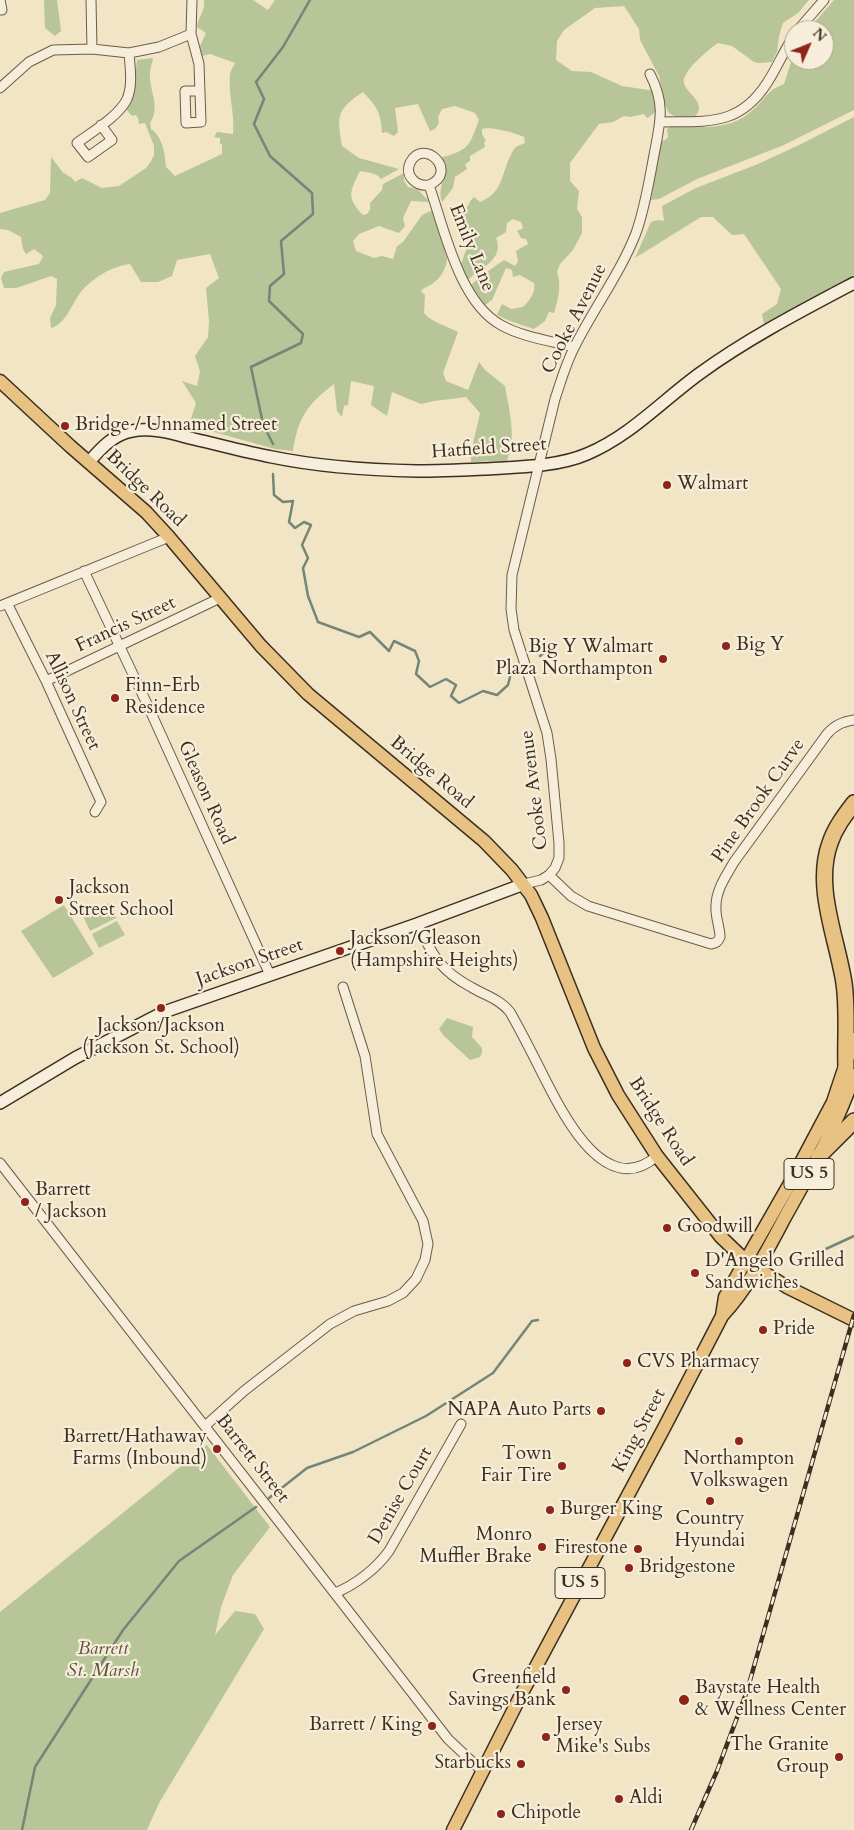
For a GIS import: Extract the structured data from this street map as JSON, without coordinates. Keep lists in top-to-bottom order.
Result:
{
  "streets": {
    "main road": ["Bridge Road", "US 5", "King Street"],
    "street": [
      "Emily Lane",
      "Cooke Avenue",
      "Hatfield Street",
      "Francis Street",
      "Allison Street",
      "Gleason Road",
      "Pine Brook Curve",
      "Jackson Street",
      "Barrett Street",
      "Denise Court"
    ]
  },
  "crossings": [
    ["Emily Lane", "Cooke Avenue"],
    ["Cooke Avenue", "Hatfield Street"],
    ["Cooke Avenue", "Bridge Road"],
    ["Cooke Avenue", "Pine Brook Curve"],
    ["Cooke Avenue", "Jackson Street"],
    ["Hatfield Street", "Bridge Road"],
    ["Bridge Road", "Francis Street"],
    ["Bridge Road", "Jackson Street"],
    ["Bridge Road", "US 5"],
    ["Bridge Road", "King Street"],
    ["Francis Street", "Allison Street"],
    ["Francis Street", "Gleason Road"],
    ["Gleason Road", "Jackson Street"],
    ["US 5", "King Street"],
    ["King Street", "Barrett Street"],
    ["Barrett Street", "Denise Court"]
  ],
  "parks": ["Barrett St. Marsh"],
  "places": [
    "Bridge / Unnamed Street",
    "Walmart",
    "Big Y",
    "Big Y Walmart Plaza Northampton",
    "Finn-Erb Residence",
    "Jackson Street School",
    "Jackson/Gleason (Hampshire Heights)",
    "Jackson/Jackson (Jackson St. School)",
    "Barrett / Jackson",
    "Goodwill",
    "D'Angelo Grilled Sandwiches",
    "Pride",
    "CVS Pharmacy",
    "NAPA Auto Parts",
    "Northampton Volkswagen",
    "Barrett/Hathaway Farms (Inbound)",
    "Town Fair Tire",
    "Country Hyundai",
    "Burger King",
    "Monro Muffler Brake",
    "Firestone",
    "Bridgestone",
    "Greenfield Savings Bank",
    "Baystate Health & Wellness Center",
    "Barrett / King",
    "Jersey Mike's Subs",
    "The Granite Group",
    "Starbucks",
    "Aldi",
    "Chipotle"
  ],
  "north": "top right"
}
